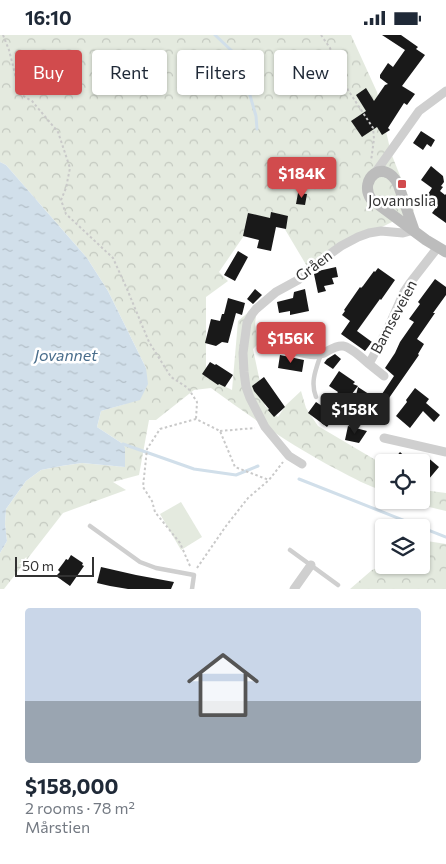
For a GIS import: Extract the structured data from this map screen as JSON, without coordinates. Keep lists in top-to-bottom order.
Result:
{
  "streets": {
    "street": ["Gråen", "Bamseveien"]
  },
  "water": ["Jovannet"],
  "places": {
    "transit": ["Jovannslia"]
  },
  "scale_bar": "50 m",
  "page": {
    "status": "16:10",
    "chip": [
      "Buy",
      "Rent",
      "Filters",
      "New"
    ],
    "price": ["$184K", "$156K", "$158K"],
    "scale": "50 m",
    "list": [
      {
        "name": "$158,000",
        "note": "2 rooms · 78 m² · Mårstien"
      }
    ]
  }
}
